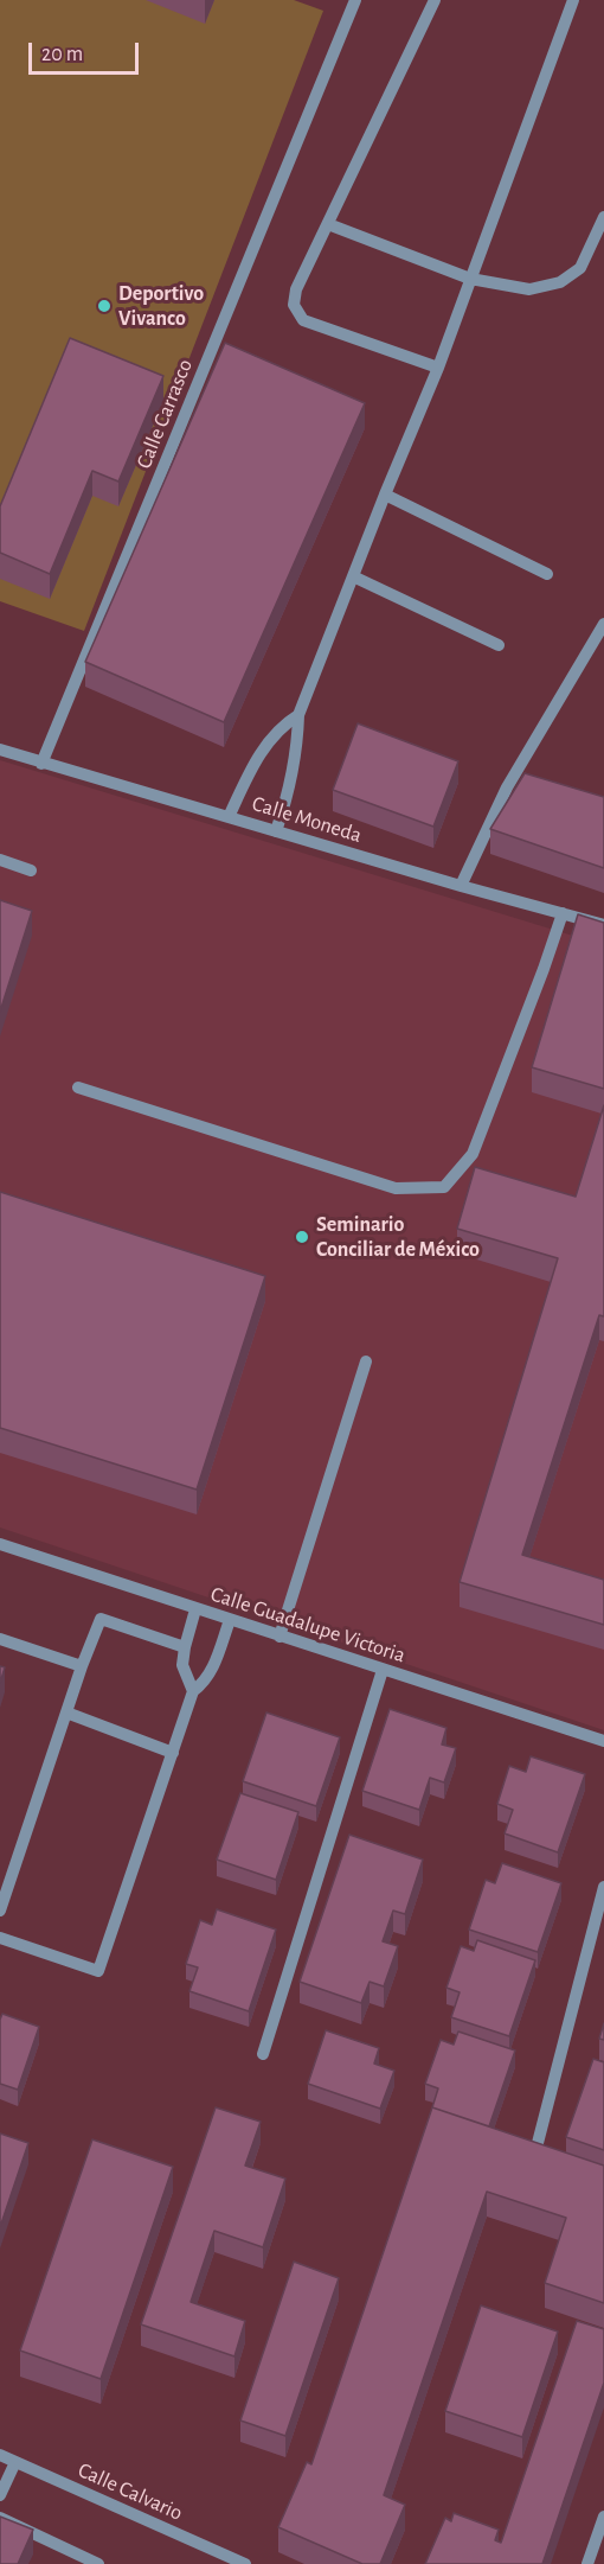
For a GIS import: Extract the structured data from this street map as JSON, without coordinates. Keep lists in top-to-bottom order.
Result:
{
  "streets": {
    "street": [
      "Calle Carrasco",
      "Calle Moneda",
      "Calle Guadalupe Victoria",
      "Calle Calvario"
    ]
  },
  "crossings": [
    ["Calle Carrasco", "Calle Moneda"]
  ],
  "places": ["Deportivo Vivanco", "Seminario Conciliar de México"],
  "scale_bar": "20 m"
}
